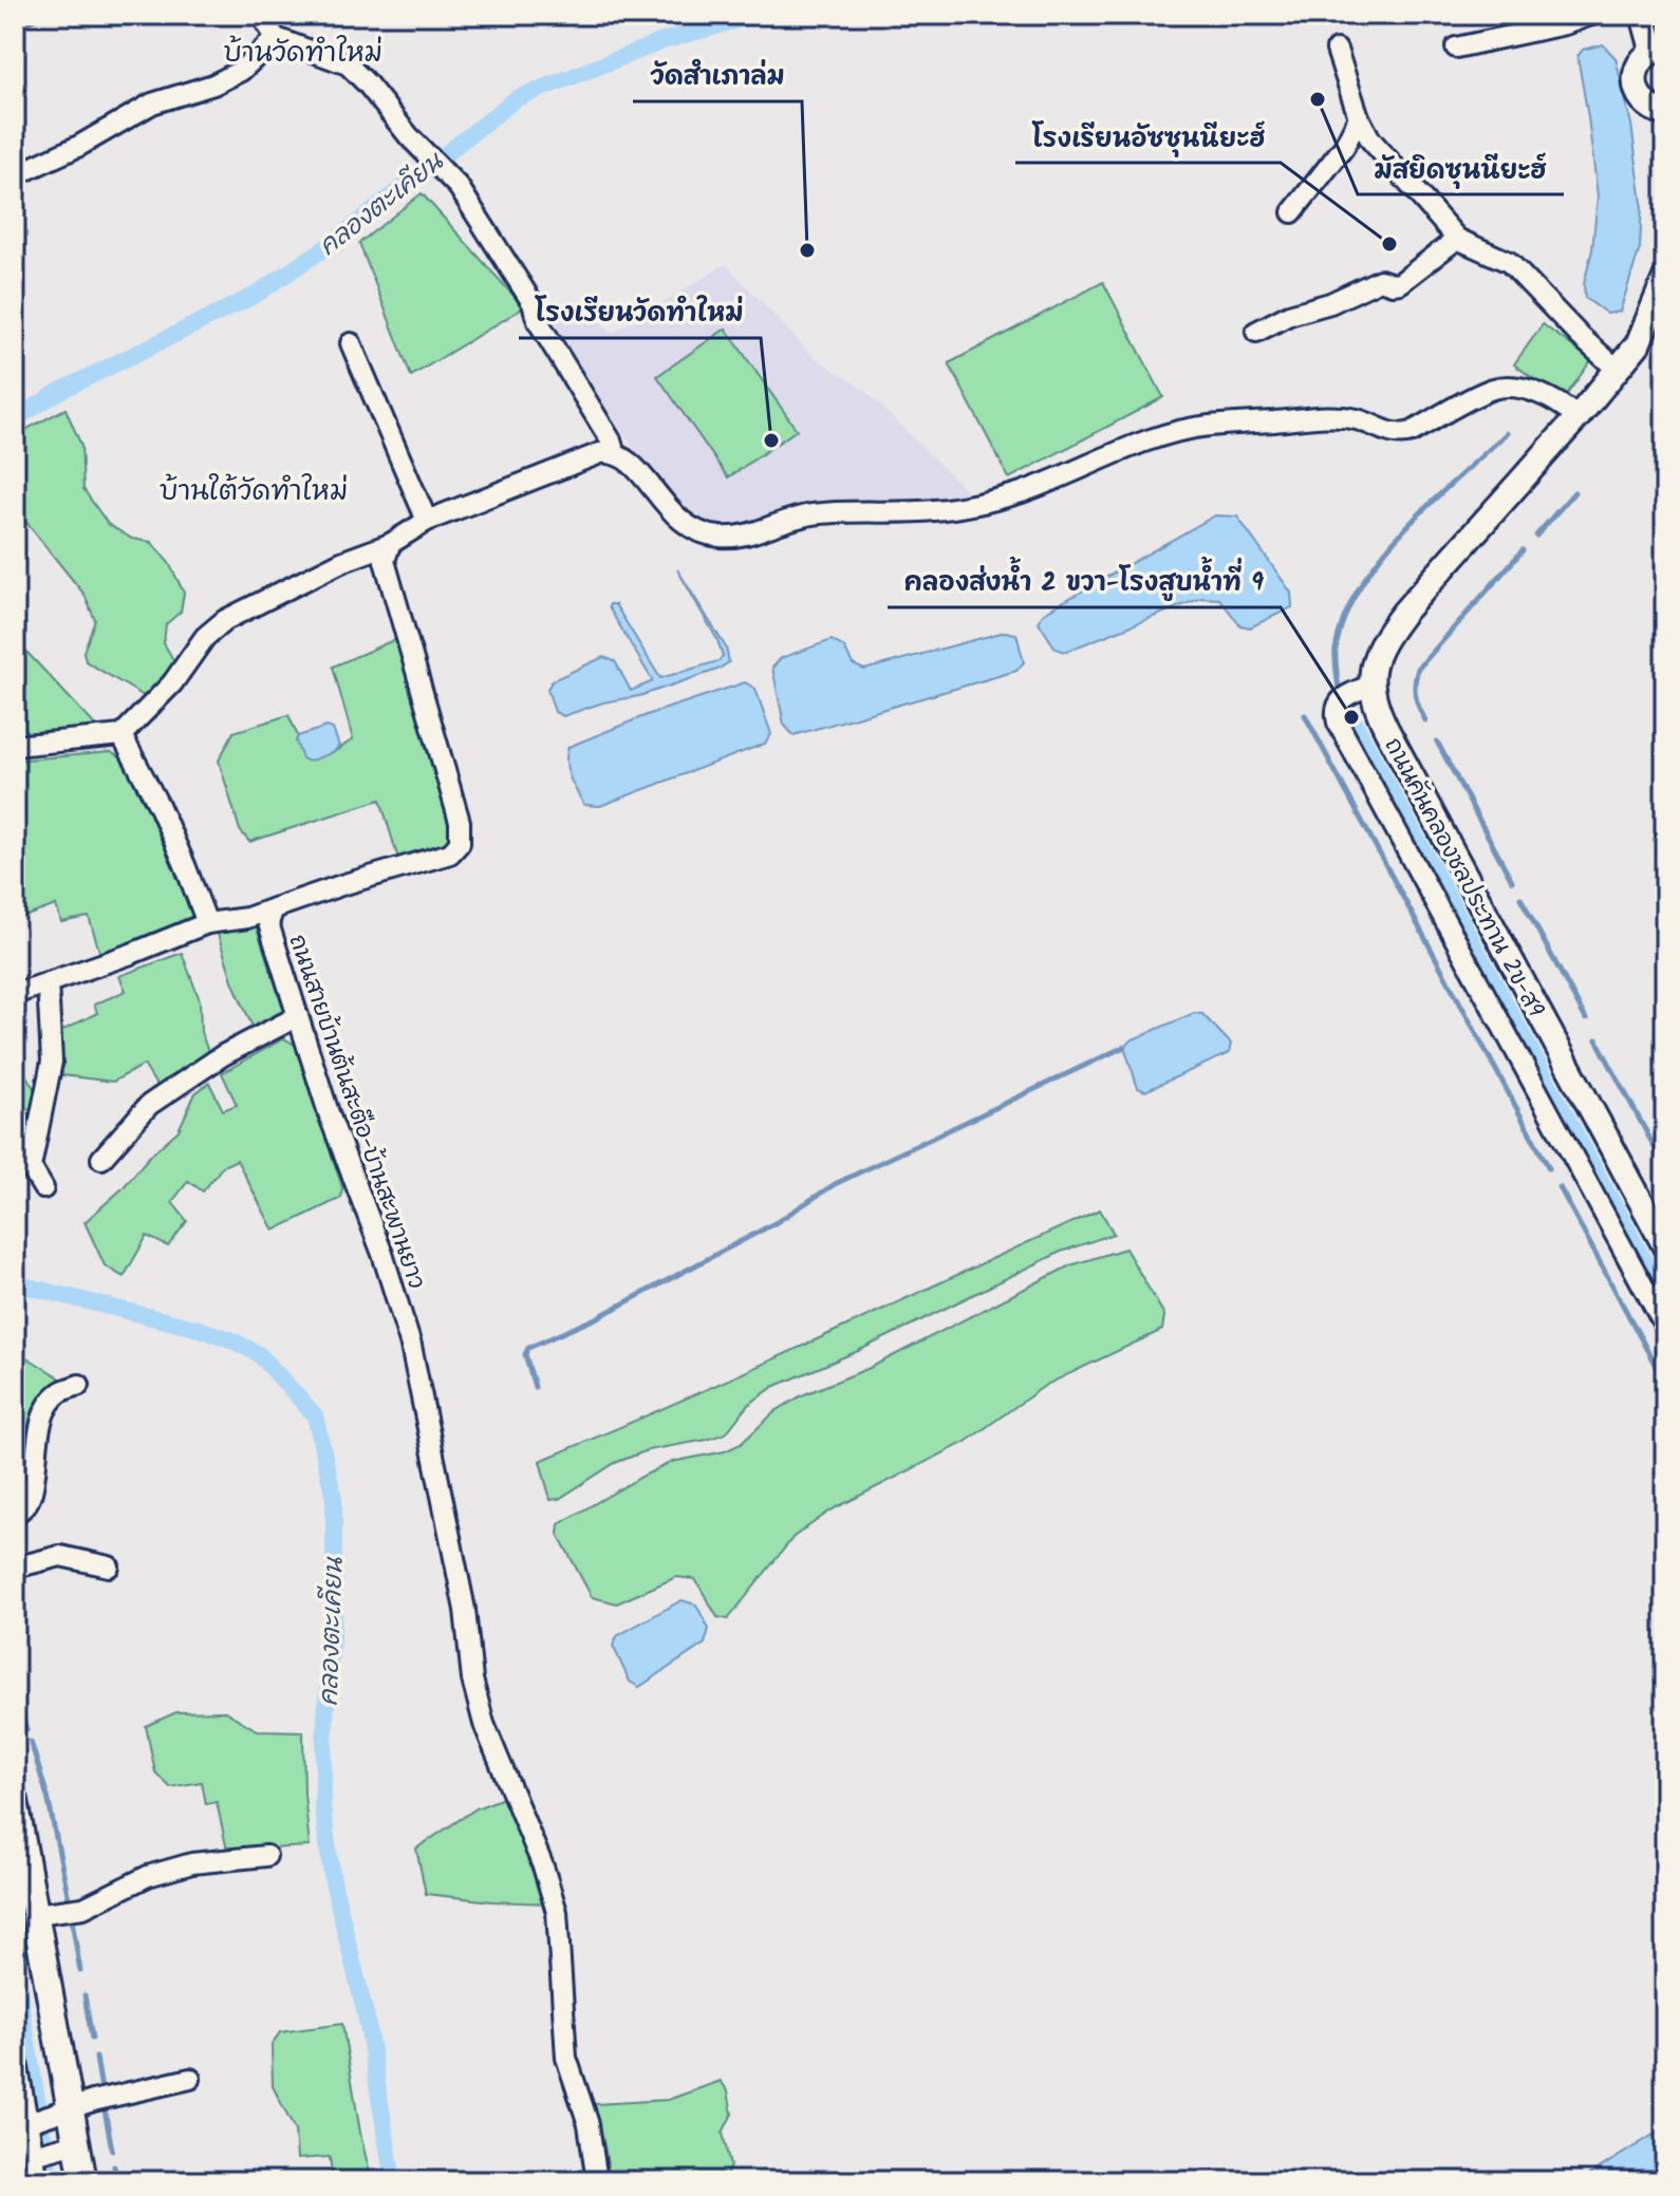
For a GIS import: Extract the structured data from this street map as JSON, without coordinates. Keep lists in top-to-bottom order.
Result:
{
  "streets": {
    "street": ["ถนนคันคลองชลประทาน 2ข-ส9", "ถนนสายบ้านต้นสะตือ-บ้านสะพานยาว"]
  },
  "districts": ["บ้านวัดทำใหม่", "บ้านใต้วัดทำใหม่"],
  "water": ["คลองตะเคียน"],
  "places": [
    "มัสยิดซุนนียะฮ์",
    "โรงเรียนอัซซุนนียะฮ์",
    "วัดสำเภาล่ม",
    "โรงเรียนวัดทำใหม่",
    "คลองส่งน้ำ 2 ขวา-โรงสูบน้ำที่ 9"
  ]
}
